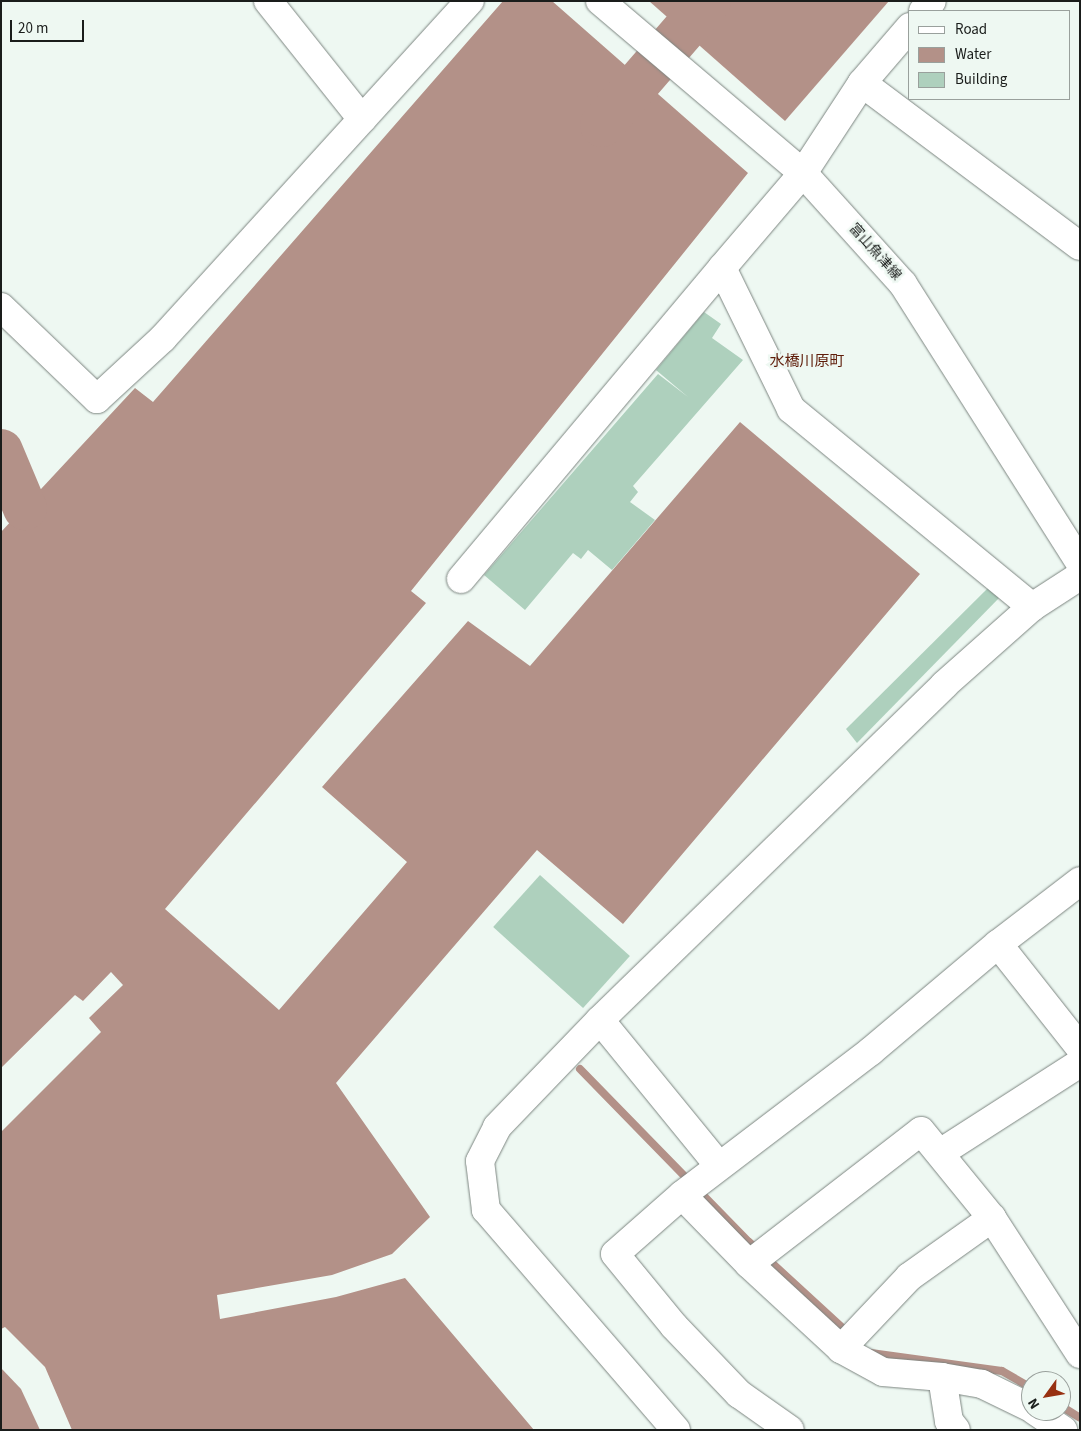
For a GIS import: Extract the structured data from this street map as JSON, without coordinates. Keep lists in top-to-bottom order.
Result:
{
  "streets": {
    "street": ["富山魚津線"]
  },
  "districts": ["水橋川原町"],
  "legend": ["Road", "Water", "Building"],
  "scale_bar": "20 m",
  "north": "bottom left"
}
